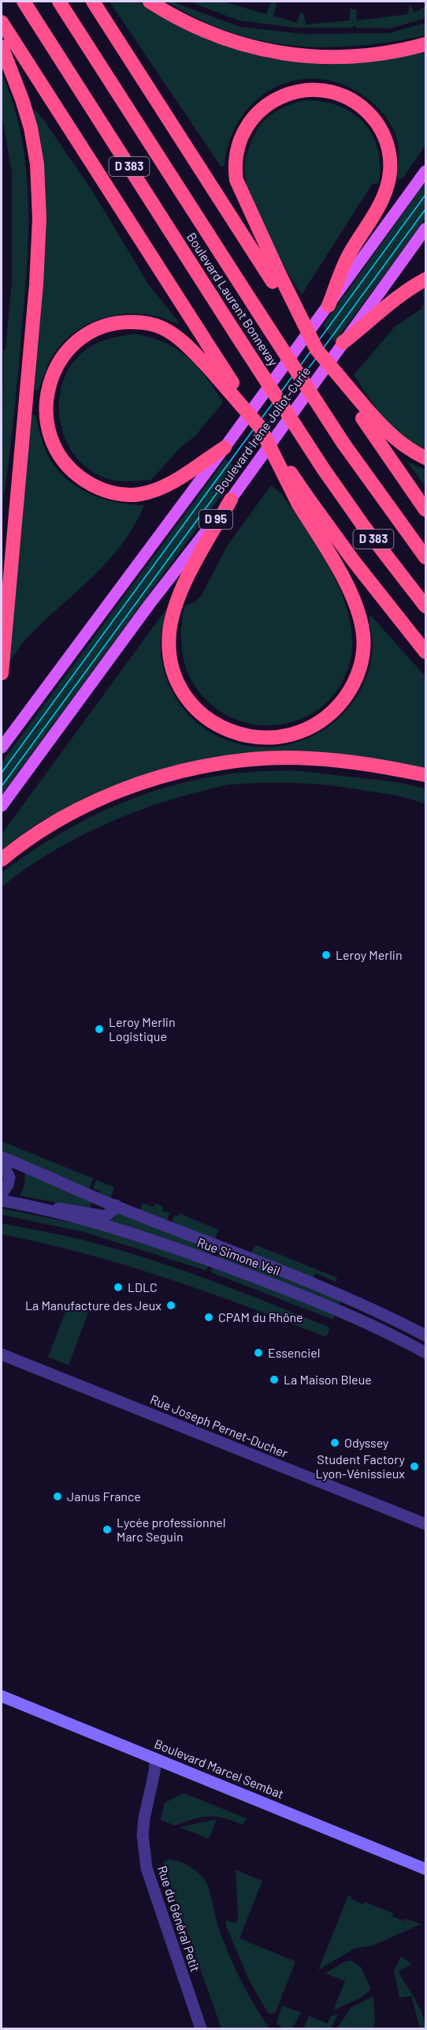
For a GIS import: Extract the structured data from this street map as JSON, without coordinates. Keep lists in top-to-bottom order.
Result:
{
  "streets": {
    "highway": ["D 383", "Boulevard Laurent Bonnevay"],
    "main road": ["Boulevard Irène Joliot-Curie", "D 95"],
    "street": [
      "Rue Simone Veil",
      "Rue Joseph Pernet-Ducher",
      "Boulevard Marcel Sembat",
      "Rue du Général Petit"
    ]
  },
  "crossings": [
    ["Boulevard Marcel Sembat", "Rue du Général Petit"]
  ],
  "places": [
    "Leroy Merlin",
    "Leroy Merlin Logistique",
    "LDLC",
    "La Manufacture des Jeux",
    "CPAM du Rhône",
    "Essenciel",
    "La Maison Bleue",
    "Odyssey",
    "Student Factory Lyon-Vénissieux",
    "Janus France",
    "Lycée professionnel Marc Seguin"
  ]
}
